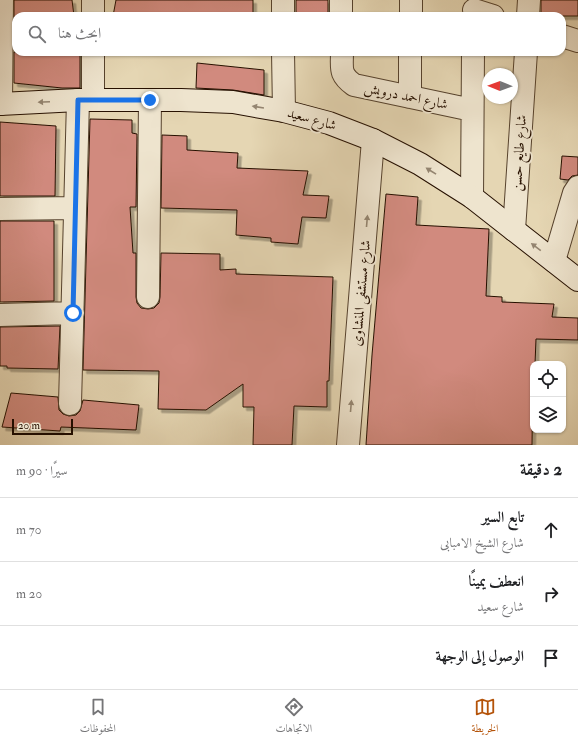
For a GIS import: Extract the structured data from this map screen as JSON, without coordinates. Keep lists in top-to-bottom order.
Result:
{
  "streets": {
    "street": [
      "شارع احمد درويش",
      "شارع سعيد",
      "شارع طايع حسن",
      "شارع مستشفى المنشاوى"
    ]
  },
  "crossings": [
    ["شارع سعيد", "شارع طايع حسن"],
    ["شارع سعيد", "شارع مستشفى المنشاوى"]
  ],
  "one_way": ["شارع سعيد", "شارع مستشفى المنشاوى"],
  "scale_bar": "20 m",
  "north": "left",
  "page": {
    "search": "ابحث هنا",
    "scale": "20 m",
    "heading": ["2 دقيقة", "سيرًا · 90 m"],
    "list": [
      ["تابع السير", "شارع الشيخ الامبابى", "70 m"],
      ["انعطف يمينًا", "شارع سعيد", "20 m"],
      "الوصول إلى الوجهة"
    ],
    "nav": ["الخريطة", "الاتجاهات", "المحفوظات"]
  }
}
